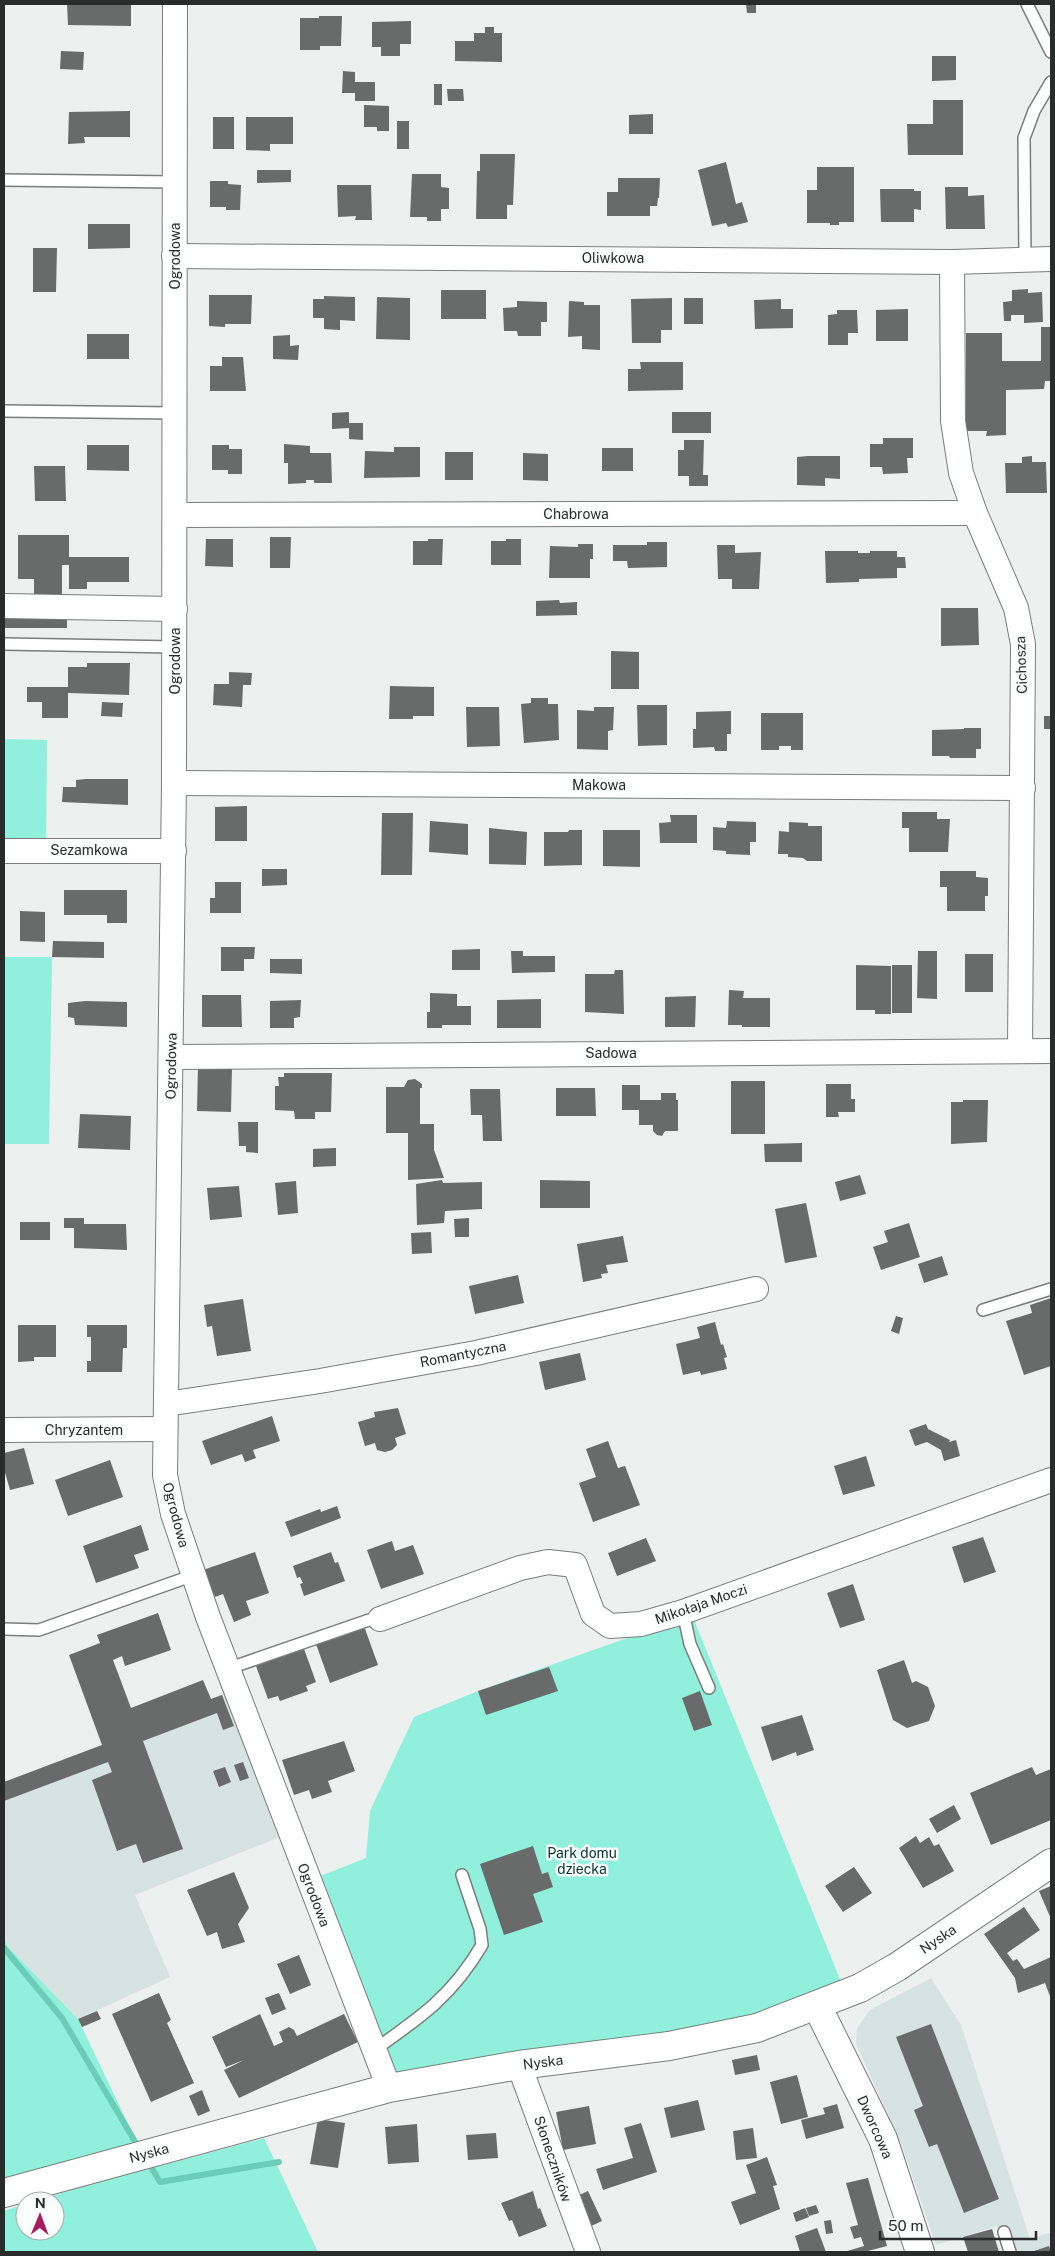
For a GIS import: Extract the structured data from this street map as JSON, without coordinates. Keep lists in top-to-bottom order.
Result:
{
  "streets": {
    "street": [
      "Ogrodowa",
      "Oliwkowa",
      "Chabrowa",
      "Cichosza",
      "Makowa",
      "Sezamkowa",
      "Sadowa",
      "Romantyczna",
      "Chryzantem",
      "Mikołaja Moczi",
      "Nyska",
      "Dworcowa",
      "Słoneczników"
    ]
  },
  "crossings": [
    ["Ogrodowa", "Oliwkowa"],
    ["Ogrodowa", "Chabrowa"],
    ["Ogrodowa", "Makowa"],
    ["Ogrodowa", "Sezamkowa"],
    ["Ogrodowa", "Sadowa"],
    ["Ogrodowa", "Romantyczna"],
    ["Ogrodowa", "Chryzantem"],
    ["Ogrodowa", "Nyska"],
    ["Oliwkowa", "Cichosza"],
    ["Chabrowa", "Cichosza"],
    ["Cichosza", "Makowa"],
    ["Cichosza", "Sadowa"],
    ["Nyska", "Dworcowa"],
    ["Nyska", "Słoneczników"]
  ],
  "parks": ["Park domu dziecka"],
  "scale_bar": "50 m",
  "north": "top"
}
